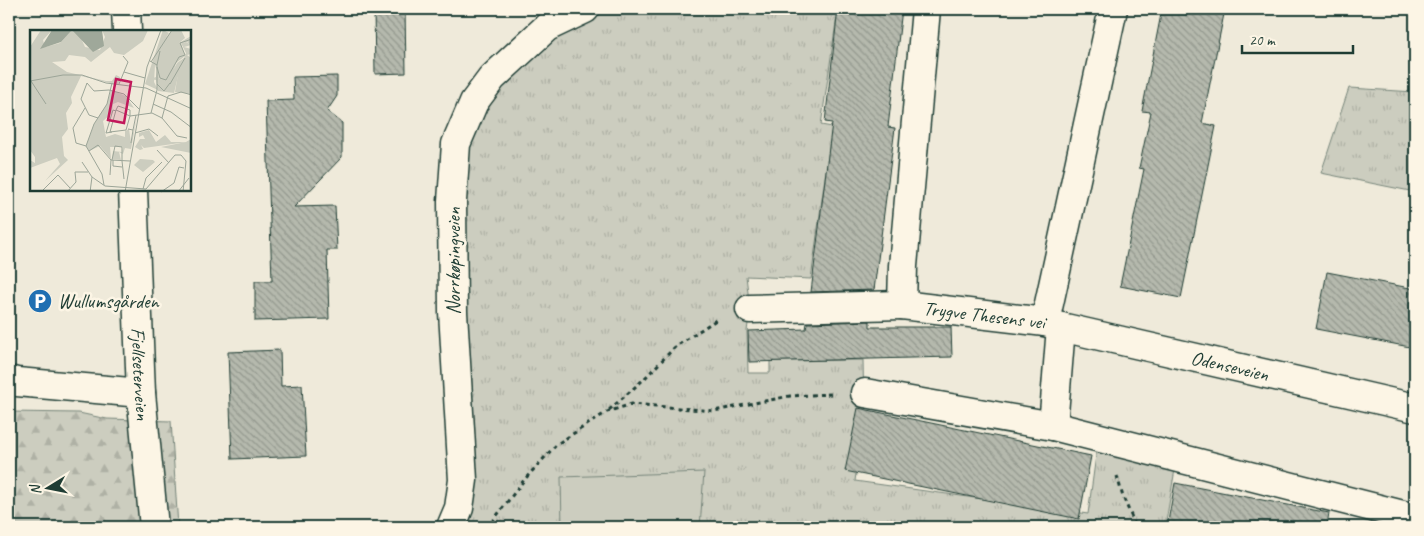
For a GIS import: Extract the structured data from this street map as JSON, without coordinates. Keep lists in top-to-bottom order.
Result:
{
  "streets": {
    "street": [
      "Norrkøpingveien",
      "Trygve Thesens vei",
      "Odenseveien",
      "Fjellseterveien"
    ]
  },
  "crossings": [
    ["Trygve Thesens vei", "Odenseveien"]
  ],
  "places": {
    "parking": ["Wullumsgården"]
  },
  "scale_bar": "20 m",
  "north": "left"
}
